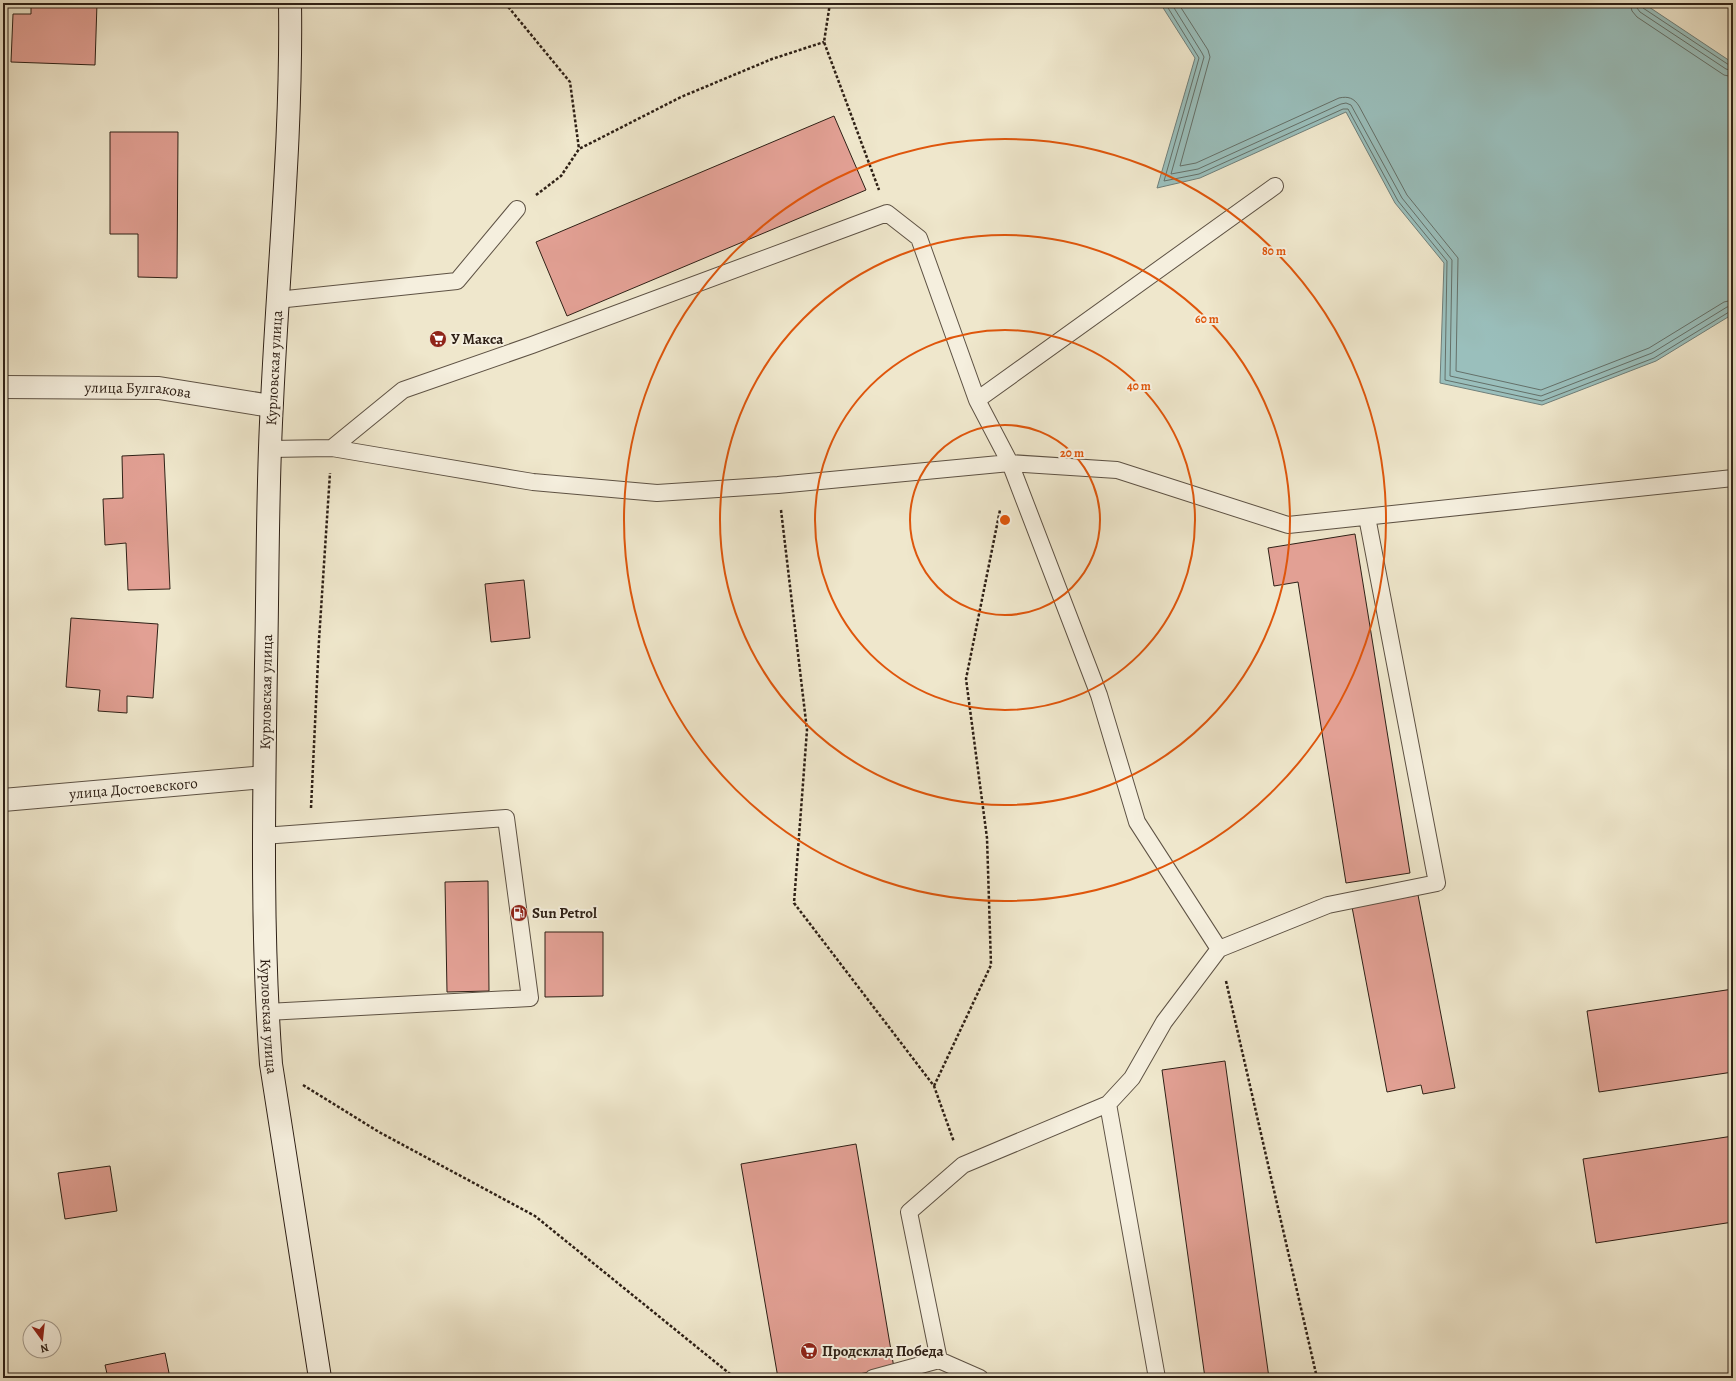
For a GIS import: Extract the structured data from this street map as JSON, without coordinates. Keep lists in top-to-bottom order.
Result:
{
  "streets": {
    "main road": ["Курловская улица", "улица Булгакова", "улица Достоевского"]
  },
  "crossings": [
    ["Курловская улица", "улица Булгакова"],
    ["Курловская улица", "улица Достоевского"]
  ],
  "places": {
    "supermarket": ["У Макса", "Продсклад Победа"],
    "fuel station": ["Sun Petrol"]
  },
  "north": "bottom",
  "rings": [
    "80 m",
    "60 m",
    "40 m",
    "20 m"
  ]
}
